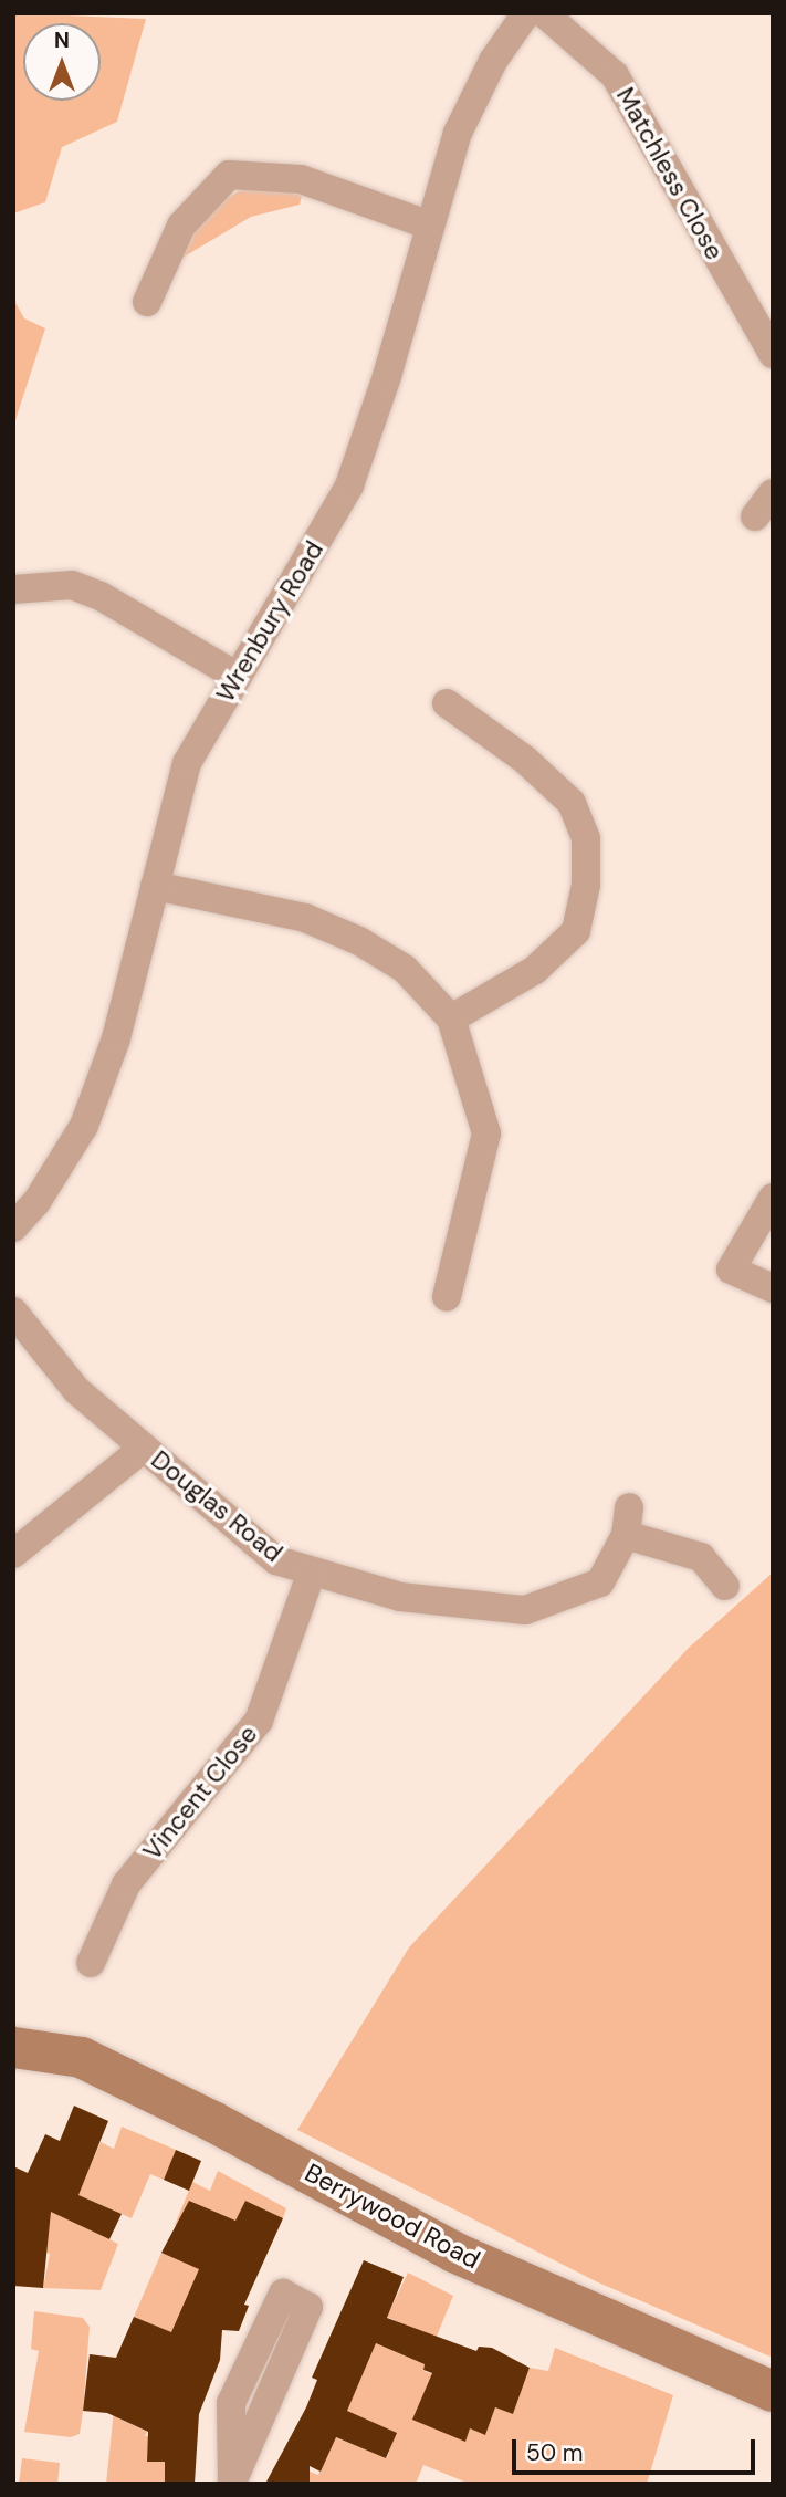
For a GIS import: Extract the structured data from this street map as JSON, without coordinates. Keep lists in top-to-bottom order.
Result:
{
  "streets": {
    "street": [
      "Matchless Close",
      "Wrenbury Road",
      "Douglas Road",
      "Vincent Close",
      "Berrywood Road"
    ]
  },
  "crossings": [
    ["Douglas Road", "Vincent Close"]
  ],
  "scale_bar": "50 m",
  "north": "top"
}
